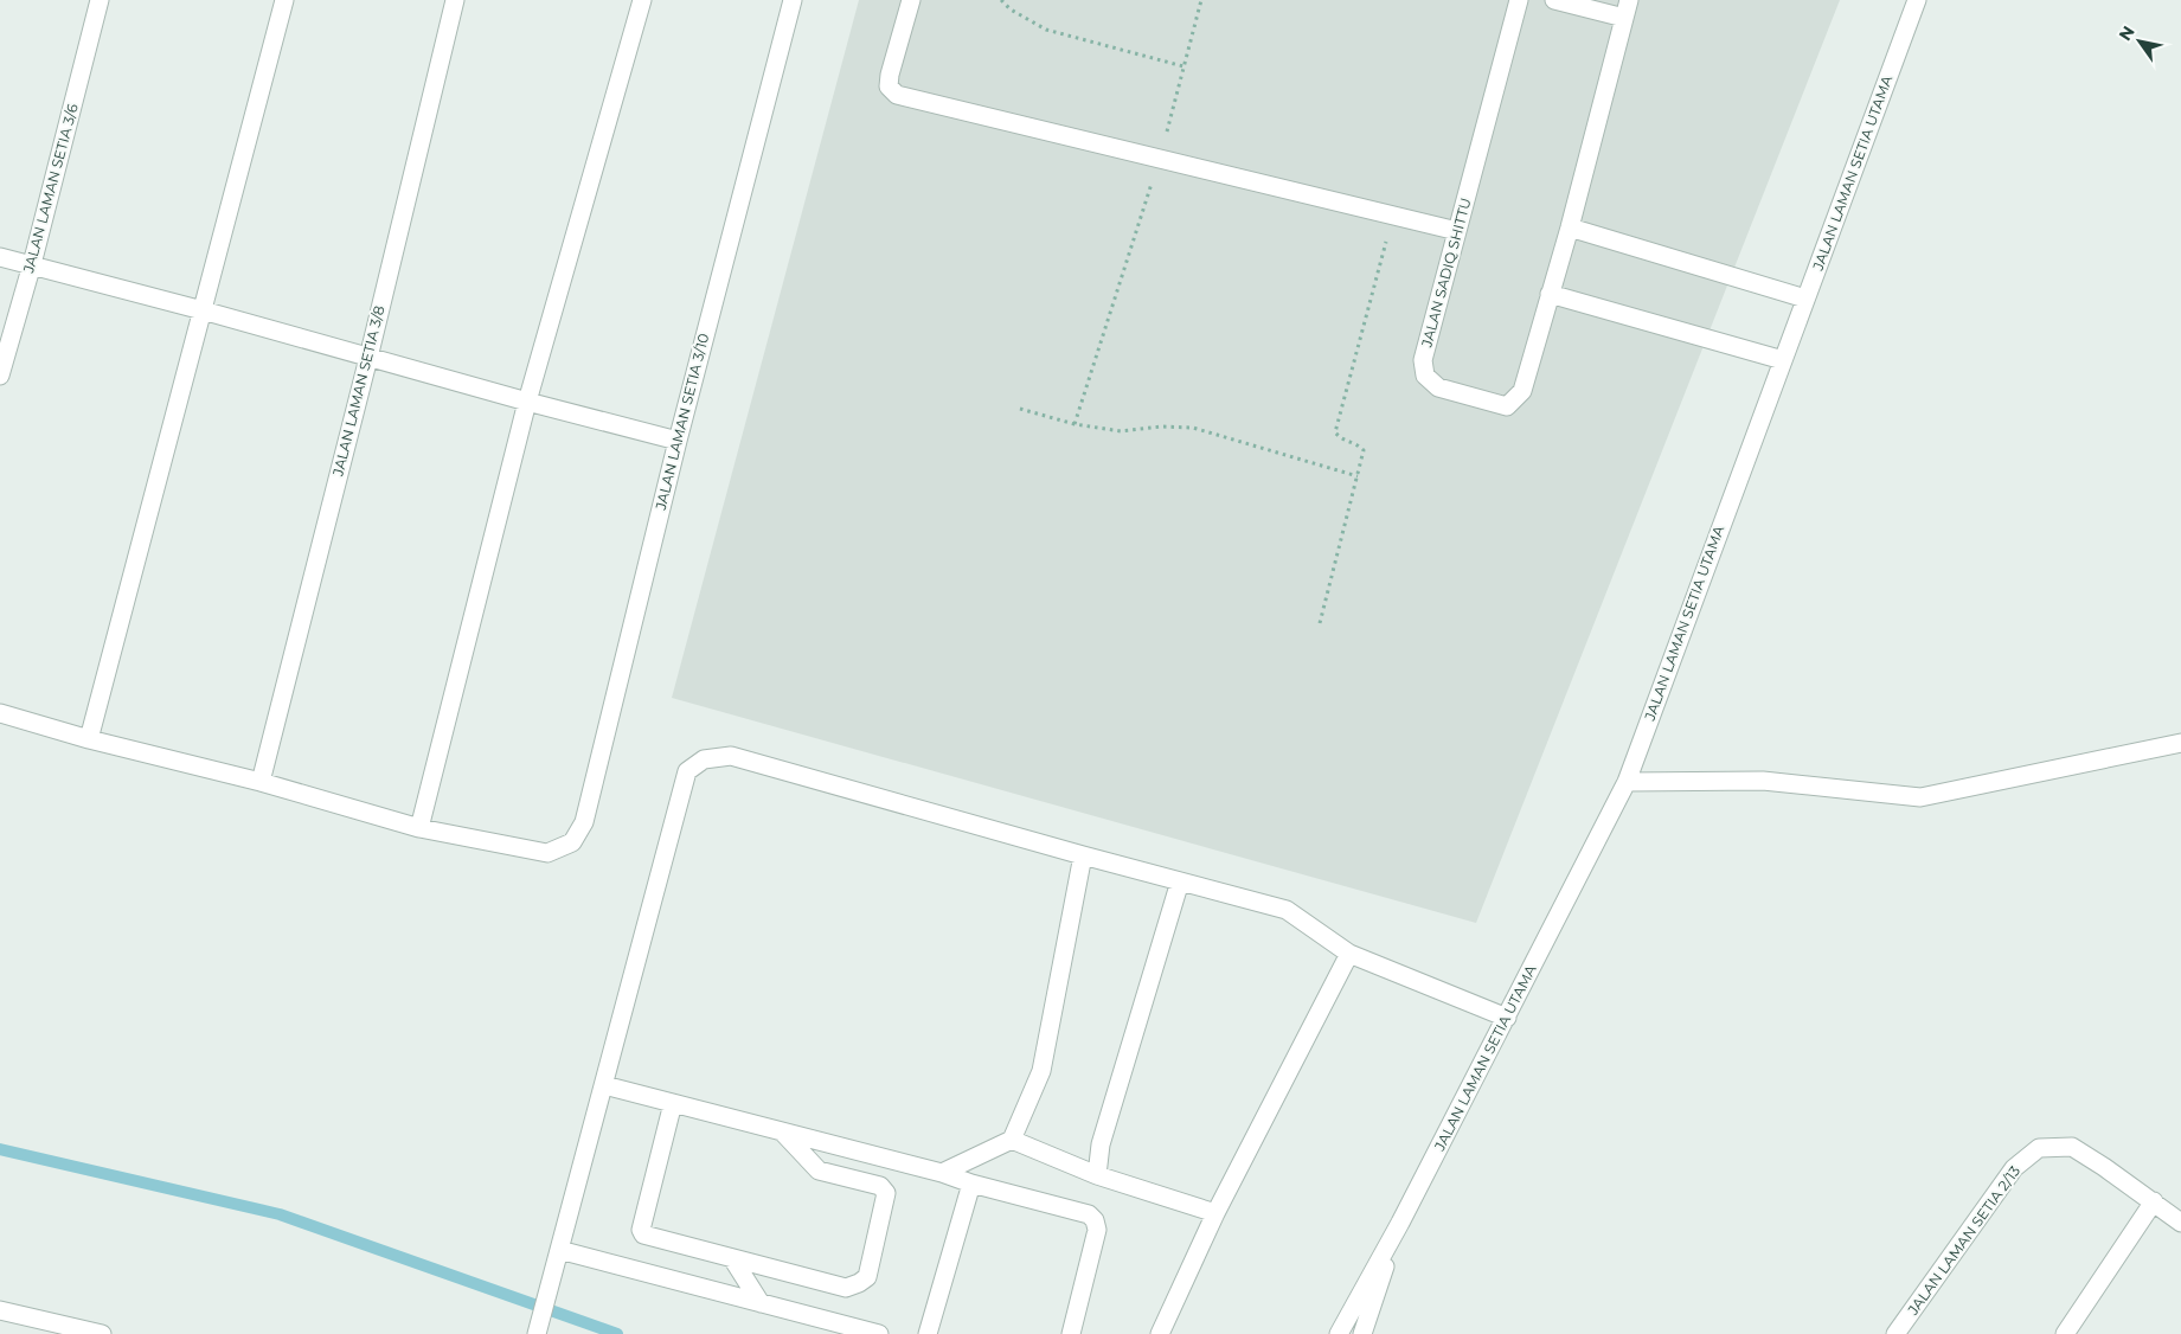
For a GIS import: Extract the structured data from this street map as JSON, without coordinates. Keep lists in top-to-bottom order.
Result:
{
  "streets": {
    "street": [
      "JALAN LAMAN SETIA UTAMA",
      "JALAN LAMAN SETIA 3/6",
      "JALAN SADIQ SHITTU",
      "JALAN LAMAN SETIA 3/8",
      "JALAN LAMAN SETIA 3/10",
      "JALAN LAMAN SETIA 2/13"
    ]
  },
  "north": "top left"
}
